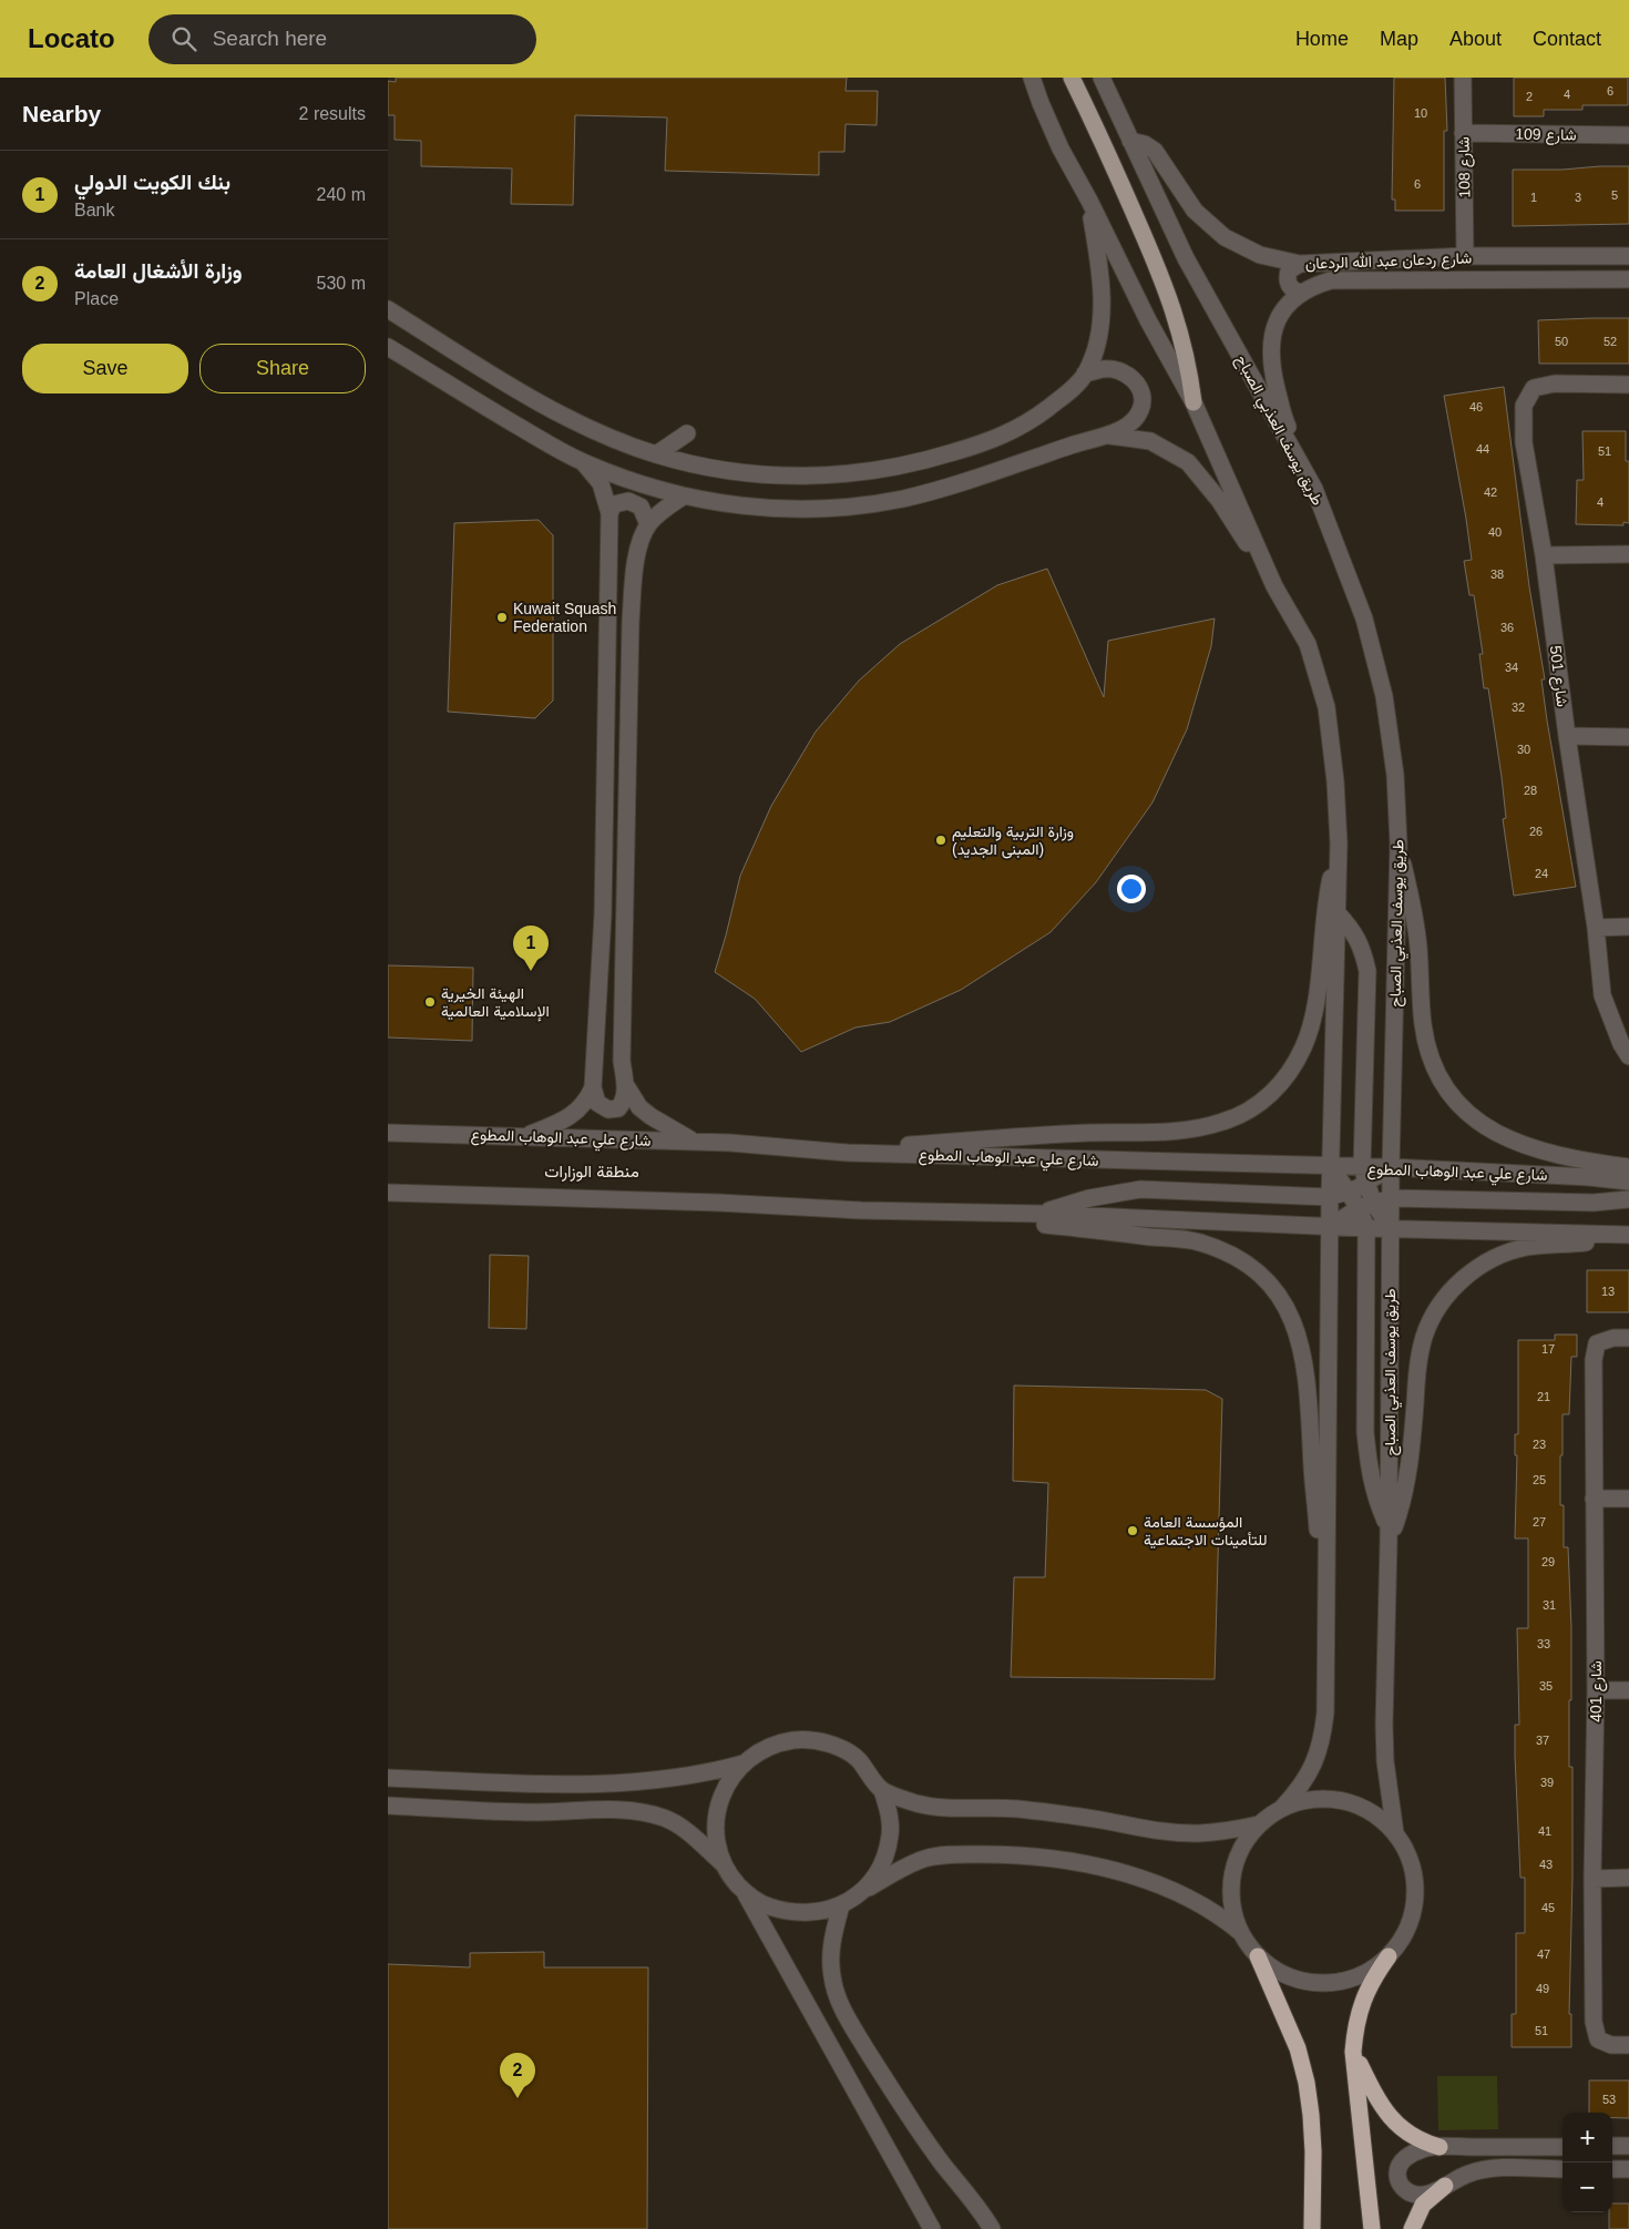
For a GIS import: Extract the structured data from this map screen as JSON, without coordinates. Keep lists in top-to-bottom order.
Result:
{
  "streets": {
    "street": [
      "شارع 109",
      "شارع 108",
      "شارع ردعان عبد الله الردعان",
      "طريق يوسف العذبي الصباح",
      "شارع 501",
      "شارع علي عبد الوهاب المطوع",
      "شارع 401"
    ]
  },
  "crossings": [
    ["شارع 109", "شارع 108"],
    ["شارع 108", "شارع ردعان عبد الله الردعان"],
    ["شارع ردعان عبد الله الردعان", "طريق يوسف العذبي الصباح"],
    ["طريق يوسف العذبي الصباح", "شارع علي عبد الوهاب المطوع"]
  ],
  "districts": ["منطقة الوزارات"],
  "places": [
    "Kuwait Squash Federation",
    "وزارة التربية والتعليم (المبنى الجديد)",
    "الهيئة الخيرية الإسلامية العالمية",
    "المؤسسة العامة للتأمينات الاجتماعية"
  ],
  "house_numbers": [
    "6",
    "4",
    "2",
    "10",
    "6",
    "5",
    "1",
    "3",
    "50",
    "52",
    "46",
    "44",
    "51",
    "42",
    "4",
    "40",
    "38",
    "36",
    "34",
    "32",
    "30",
    "28",
    "26",
    "24",
    "13",
    "17",
    "21",
    "23",
    "25",
    "27",
    "29",
    "31",
    "33",
    "35",
    "37",
    "39",
    "41",
    "43",
    "45",
    "47",
    "49",
    "51",
    "53"
  ],
  "page": {
    "header": "Locato",
    "search": "Search here",
    "nav": [
      "Home",
      "Map",
      "About",
      "Contact"
    ],
    "heading": ["Nearby", "2 results"],
    "list": [
      {
        "mark": "1",
        "name": "بنك الكويت الدولي",
        "note": "Bank",
        "value": "240 m"
      },
      {
        "mark": "2",
        "name": "وزارة الأشغال العامة",
        "note": "Place",
        "value": "530 m"
      }
    ],
    "buttons": ["Save", "Share"],
    "pins": ["1", "2"],
    "map_buttons": ["+", "−"]
  }
}
